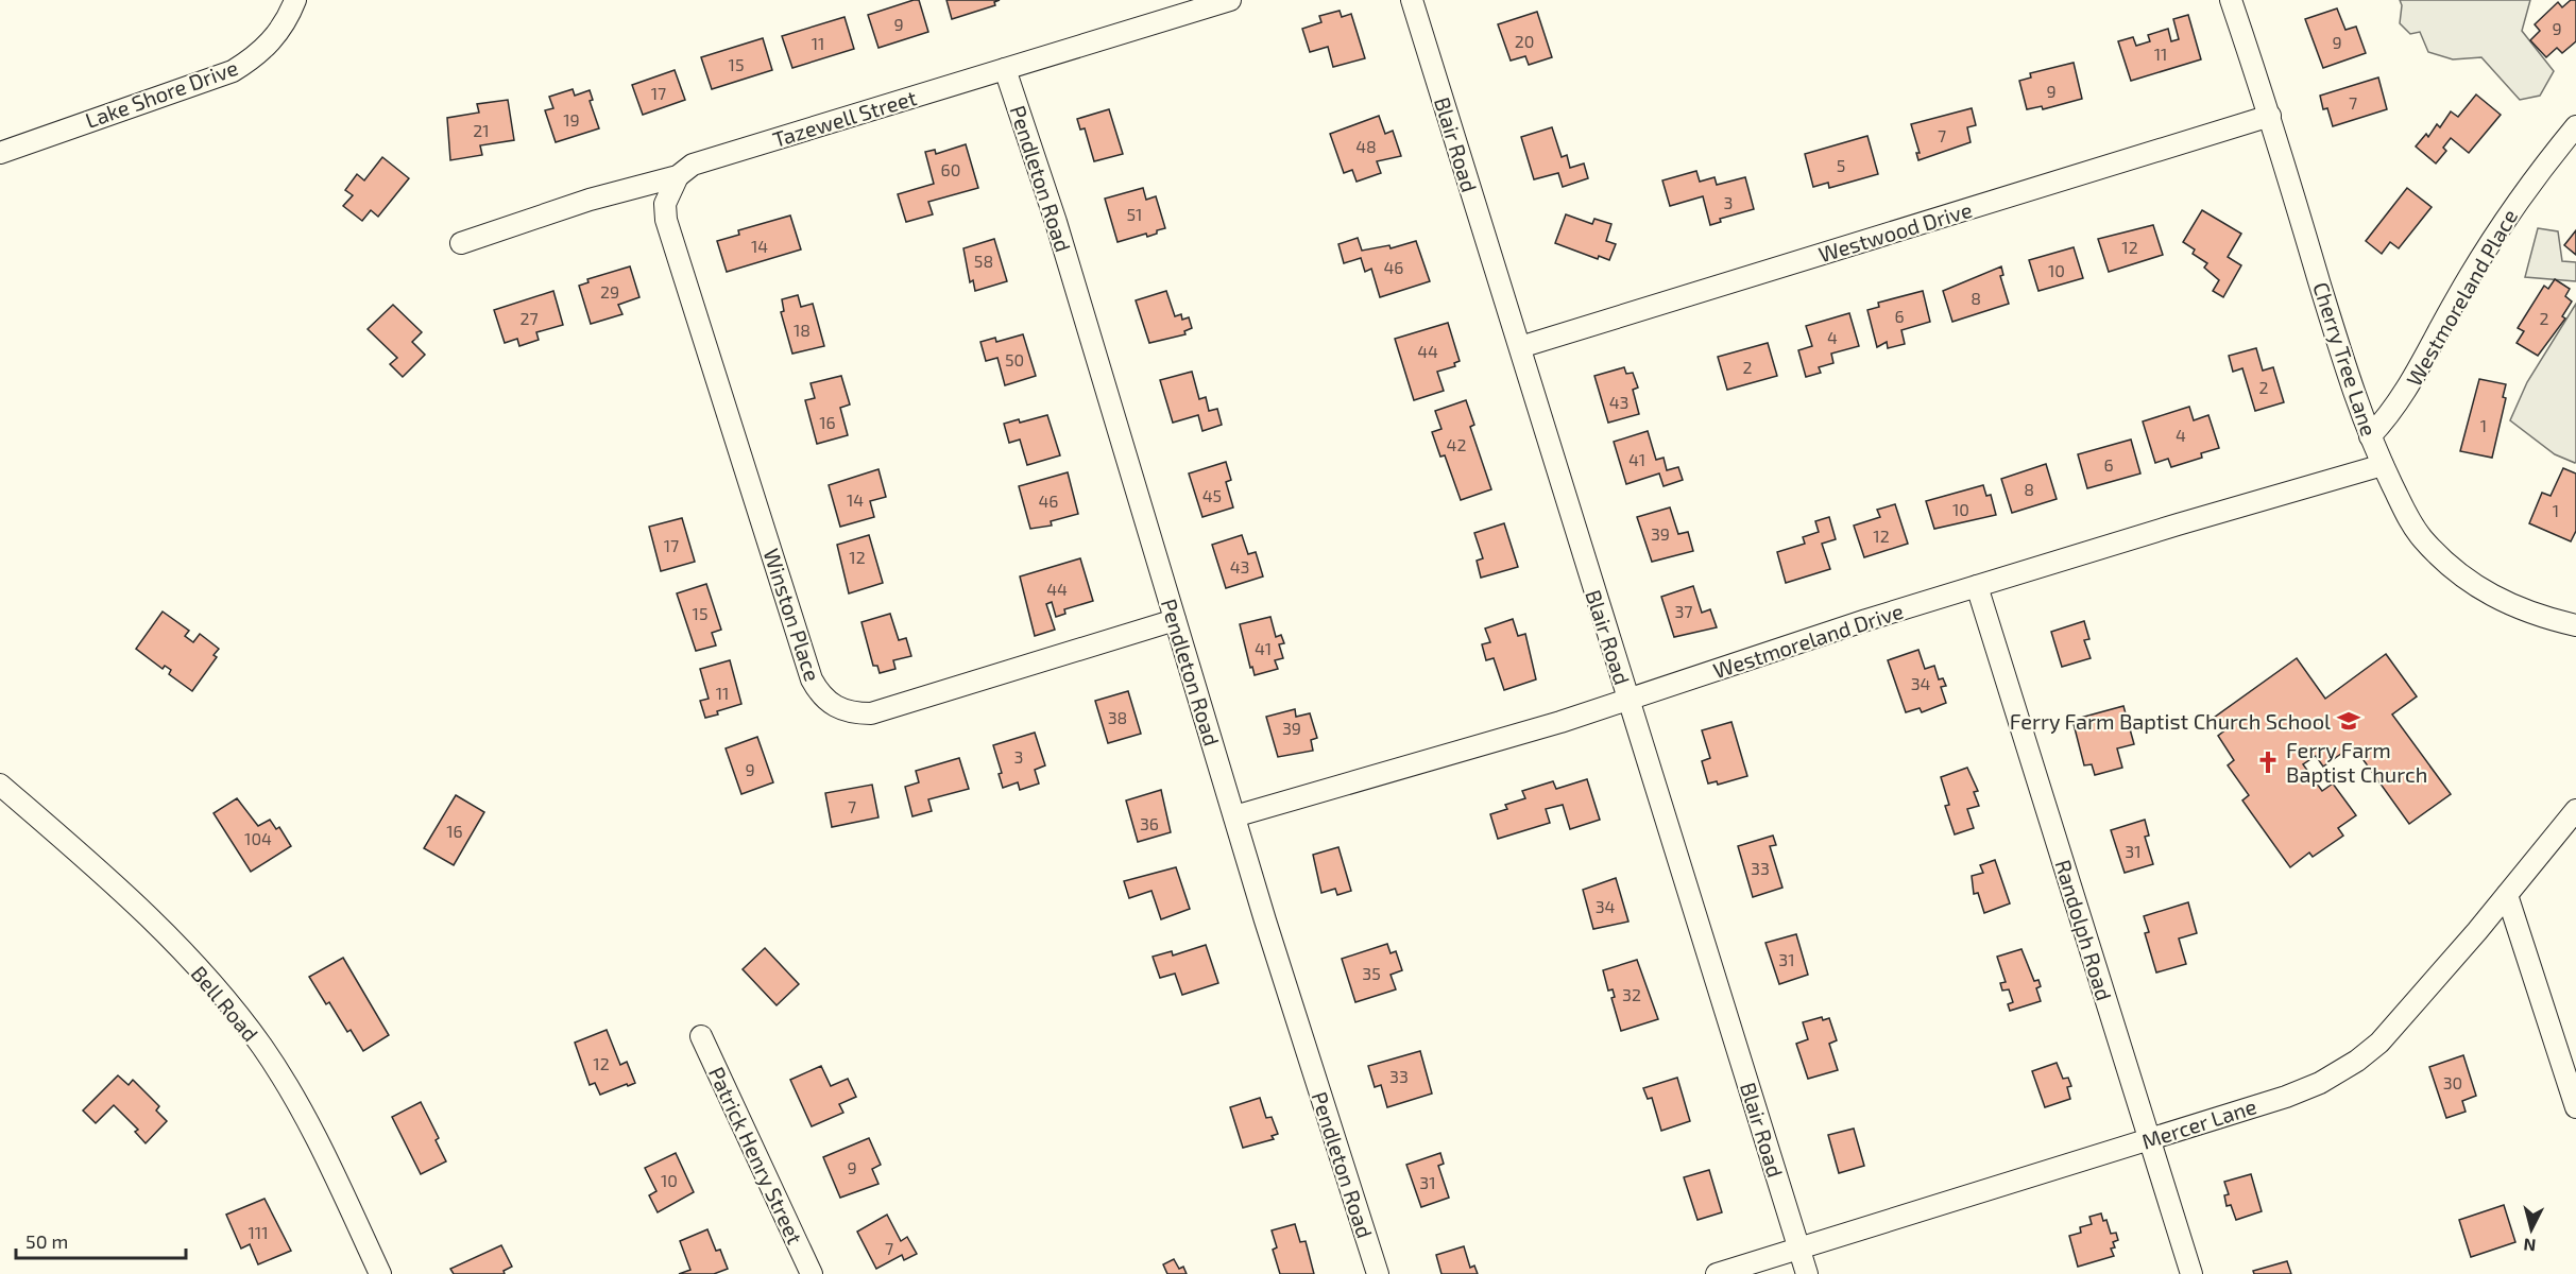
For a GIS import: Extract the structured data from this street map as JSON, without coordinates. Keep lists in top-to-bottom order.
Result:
{
  "streets": {
    "street": [
      "Lake Shore Drive",
      "Tazewell Street",
      "Blair Road",
      "Pendleton Road",
      "Westwood Drive",
      "Westmoreland Place",
      "Cherry Tree Lane",
      "Winston Place",
      "Westmoreland Drive",
      "Randolph Road",
      "Bell Road",
      "Mercer Lane",
      "Patrick Henry Street"
    ]
  },
  "crossings": [
    ["Tazewell Street", "Pendleton Road"],
    ["Tazewell Street", "Winston Place"],
    ["Blair Road", "Westwood Drive"],
    ["Blair Road", "Westmoreland Drive"],
    ["Blair Road", "Mercer Lane"],
    ["Pendleton Road", "Winston Place"],
    ["Pendleton Road", "Westmoreland Drive"],
    ["Westwood Drive", "Cherry Tree Lane"],
    ["Westmoreland Place", "Cherry Tree Lane"],
    ["Cherry Tree Lane", "Westmoreland Drive"],
    ["Westmoreland Drive", "Randolph Road"],
    ["Randolph Road", "Mercer Lane"]
  ],
  "places": {
    "school or university": ["Ferry Farm Baptist Church School"],
    "church": ["Ferry Farm Baptist Church"]
  },
  "house_numbers": [
    "9",
    "9",
    "20",
    "9",
    "11",
    "11",
    "15",
    "9",
    "17",
    "7",
    "19",
    "21",
    "7",
    "48",
    "5",
    "60",
    "3",
    "51",
    "14",
    "12",
    "58",
    "46",
    "10",
    "29",
    "8",
    "6",
    "27",
    "2",
    "18",
    "4",
    "44",
    "50",
    "2",
    "2",
    "43",
    "16",
    "1",
    "4",
    "42",
    "41",
    "6",
    "8",
    "45",
    "14",
    "46",
    "10",
    "1",
    "39",
    "12",
    "17",
    "12",
    "43",
    "44",
    "37",
    "15",
    "41",
    "34",
    "11",
    "38",
    "39",
    "3",
    "9",
    "7",
    "36",
    "16",
    "104",
    "31",
    "33",
    "34",
    "31",
    "35",
    "32",
    "12",
    "33",
    "30",
    "9",
    "10",
    "31",
    "111",
    "7"
  ],
  "scale_bar": "50 m",
  "north": "bottom"
}
